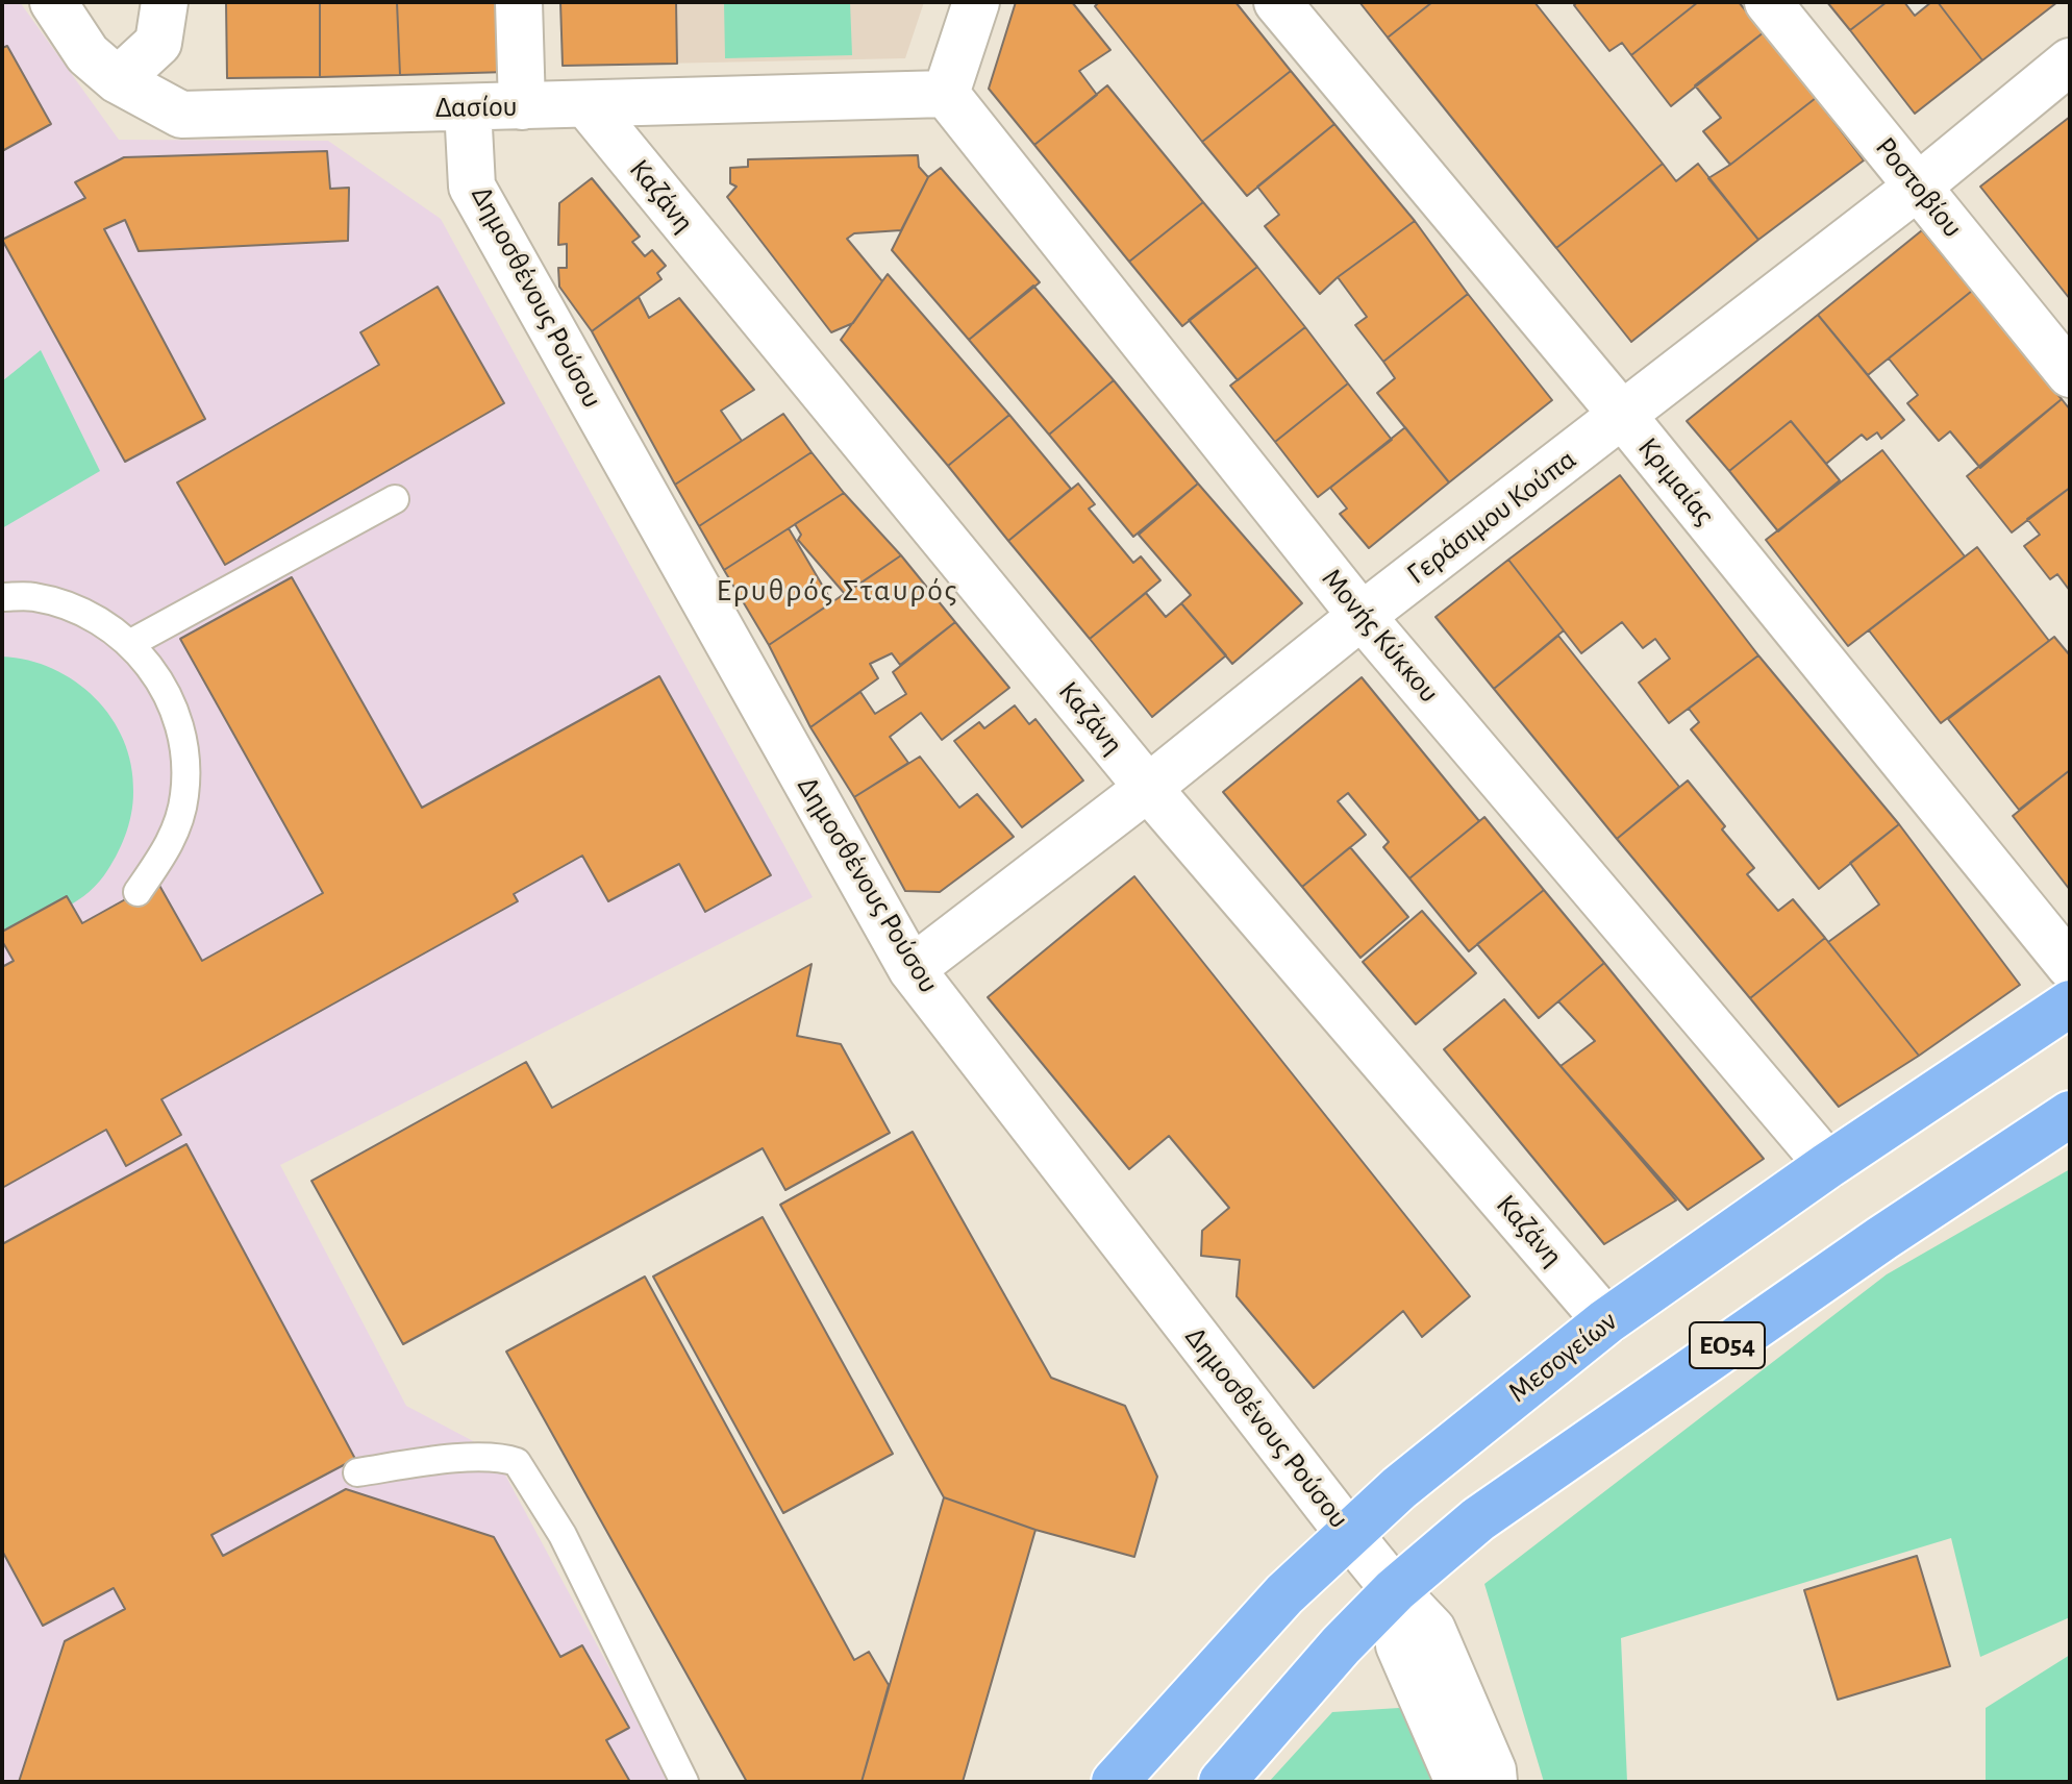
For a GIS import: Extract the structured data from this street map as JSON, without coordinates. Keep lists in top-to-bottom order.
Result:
{
  "streets": {
    "main road": ["ΕΟ54", "Μεσογείων"],
    "street": [
      "Δασίου",
      "Ροστοβίου",
      "Καζάνη",
      "Δημοσθένους Ρούσου",
      "Κριμαίας",
      "Γεράσιμου Κούπα",
      "Μονής Κύκκου"
    ]
  },
  "crossings": [
    ["Δασίου", "Καζάνη"],
    ["Δασίου", "Δημοσθένους Ρούσου"],
    ["Δασίου", "Μονής Κύκκου"],
    ["Ροστοβίου", "Γεράσιμου Κούπα"],
    ["Καζάνη", "Γεράσιμου Κούπα"],
    ["Καζάνη", "Μεσογείων"],
    ["Δημοσθένους Ρούσου", "Γεράσιμου Κούπα"],
    ["Δημοσθένους Ρούσου", "ΕΟ54"],
    ["Δημοσθένους Ρούσου", "Μεσογείων"],
    ["Κριμαίας", "Γεράσιμου Κούπα"],
    ["Γεράσιμου Κούπα", "Μονής Κύκκου"],
    ["Μονής Κύκκου", "Μεσογείων"]
  ],
  "districts": ["Ερυθρός Σταυρός"]
}
